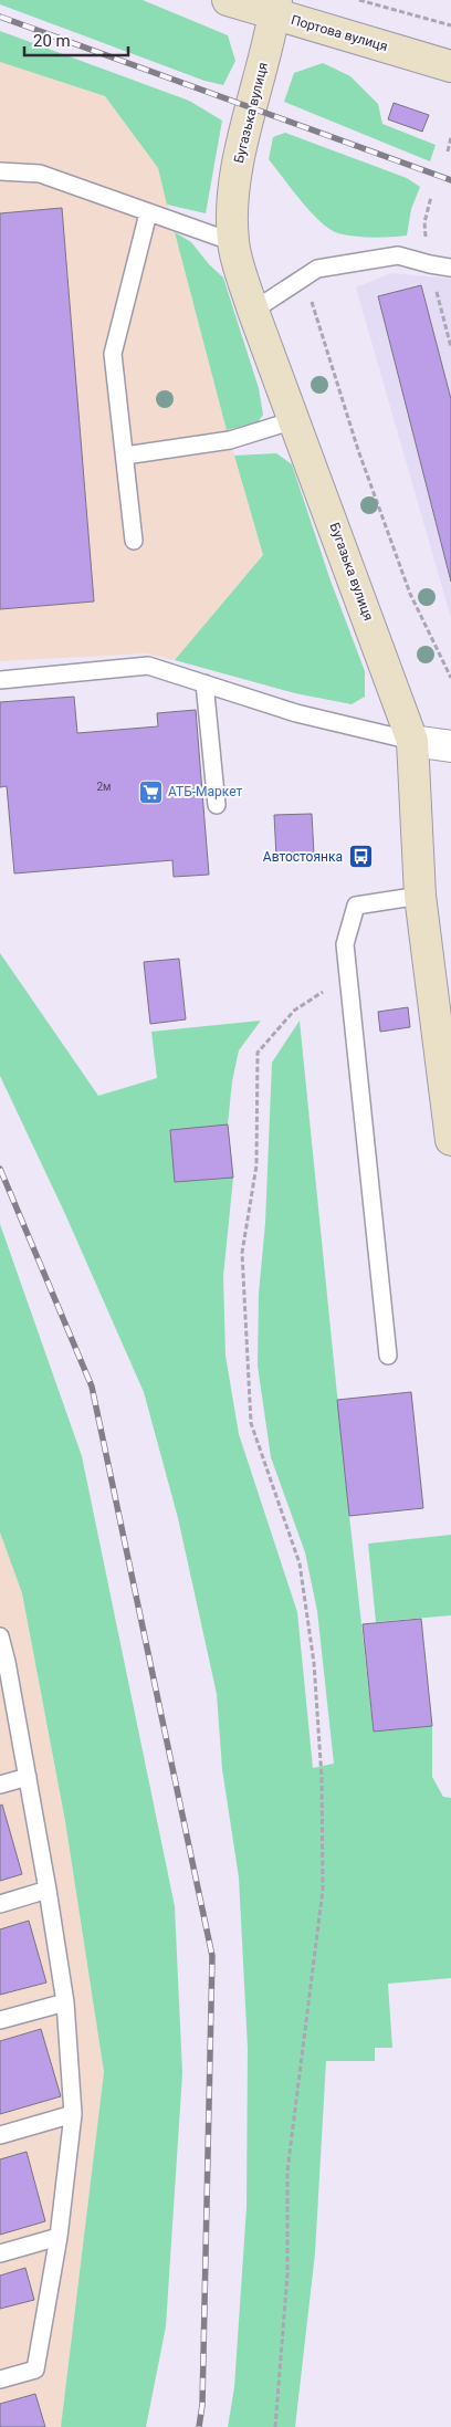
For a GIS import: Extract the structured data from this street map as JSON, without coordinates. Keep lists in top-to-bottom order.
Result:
{
  "streets": {
    "street": ["Портова вулиця", "Бугазька вулиця"]
  },
  "crossings": [
    ["Портова вулиця", "Бугазька вулиця"]
  ],
  "places": {
    "supermarket": ["АТБ-Маркет"],
    "bus stop": ["Автостоянка"]
  },
  "house_numbers": ["2м"],
  "scale_bar": "20 m"
}
